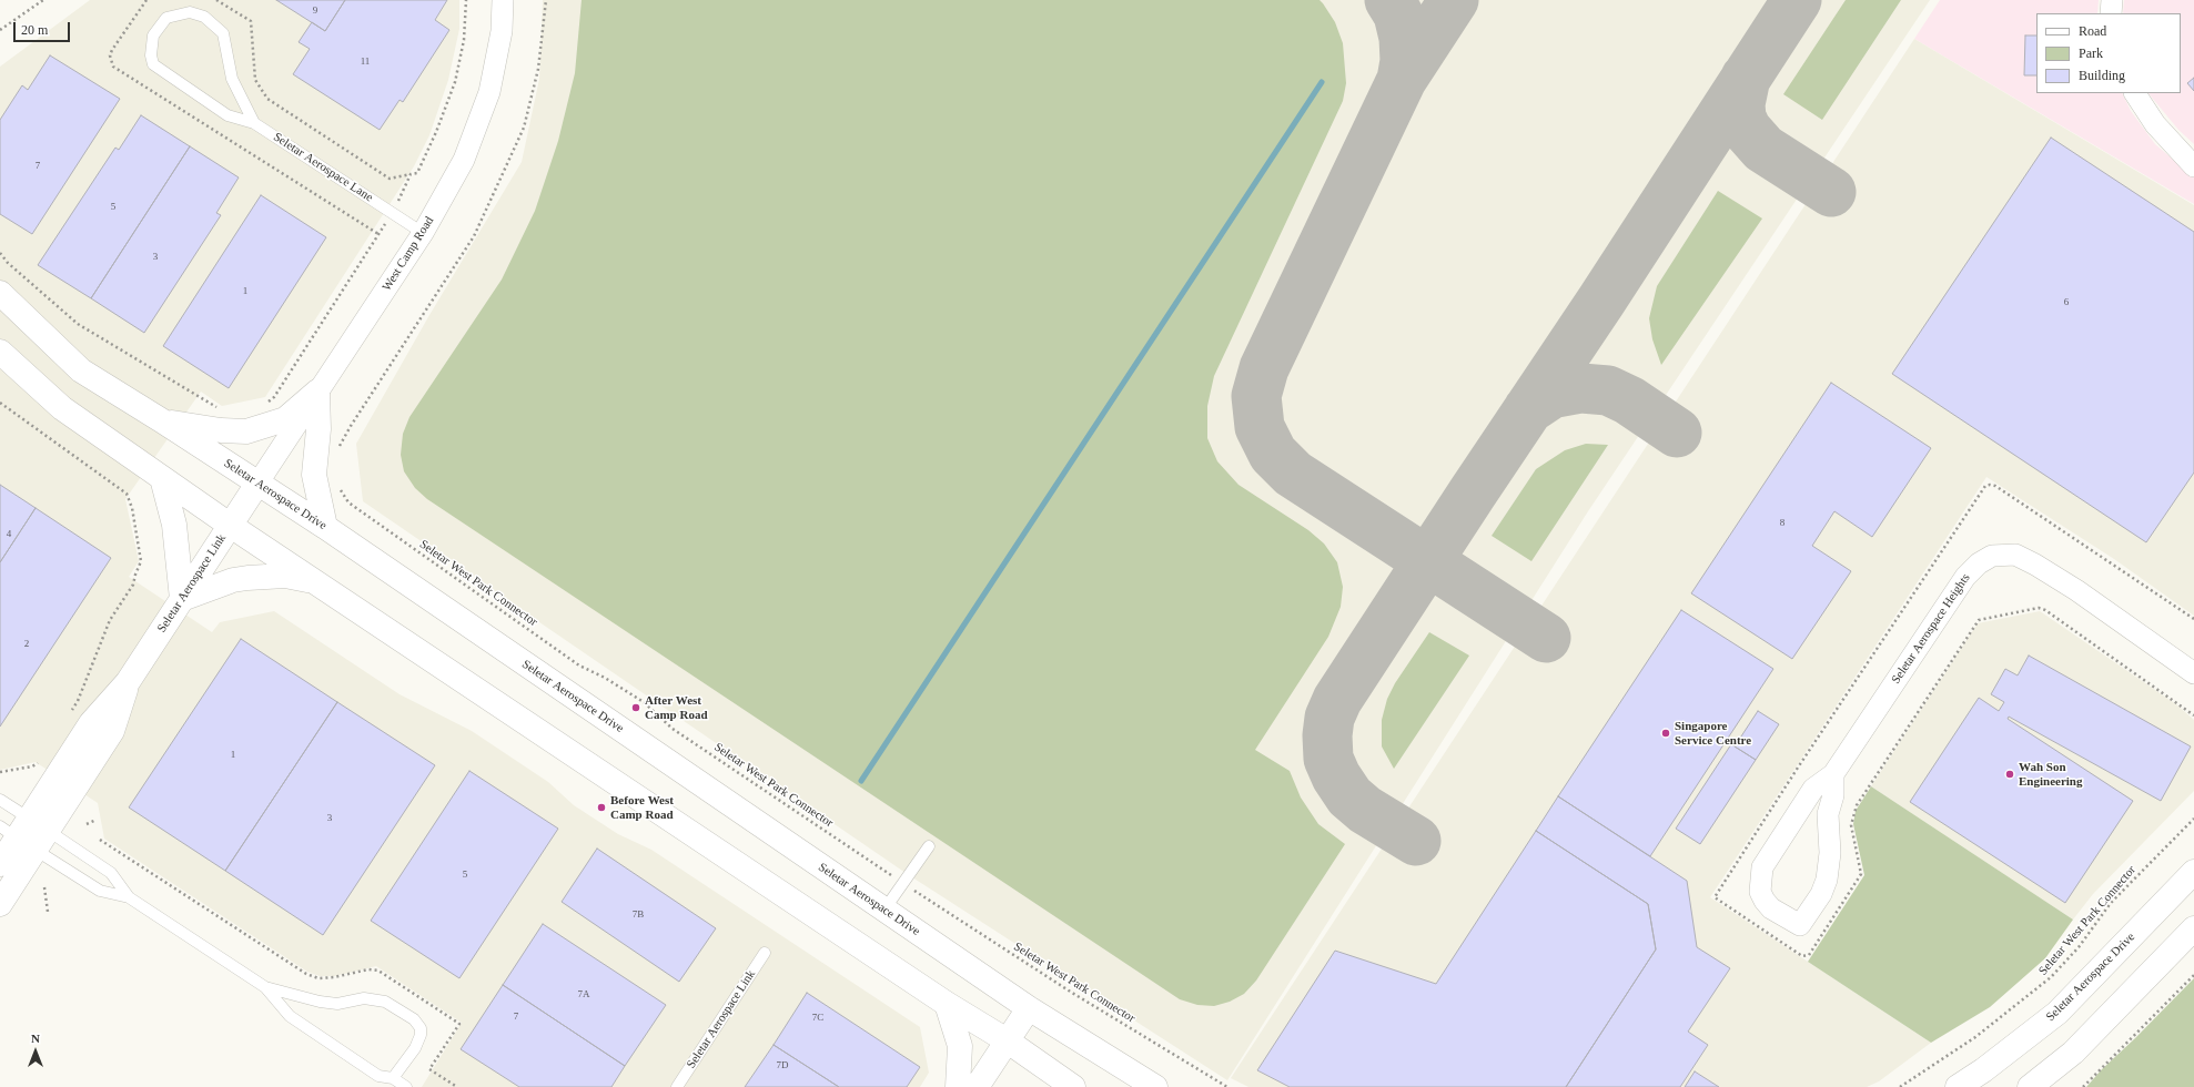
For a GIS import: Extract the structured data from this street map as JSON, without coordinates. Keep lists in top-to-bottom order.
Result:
{
  "streets": {
    "street": [
      "West Camp Road",
      "Seletar Aerospace Drive",
      "Seletar Aerospace Link",
      "Seletar Aerospace Heights"
    ],
    "lane": ["Seletar Aerospace Lane"],
    "path": ["Seletar West Park Connector"]
  },
  "crossings": [
    ["Seletar Aerospace Lane", "West Camp Road"],
    ["West Camp Road", "Seletar Aerospace Drive"],
    ["West Camp Road", "Seletar Aerospace Link"],
    ["Seletar Aerospace Drive", "Seletar Aerospace Link"]
  ],
  "places": [
    "After West Camp Road",
    "Singapore Service Centre",
    "Wah Son Engineering",
    "Before West Camp Road"
  ],
  "house_numbers": [
    "9",
    "11",
    "7",
    "5",
    "3",
    "1",
    "6",
    "8",
    "4",
    "2",
    "1",
    "3",
    "5",
    "7B",
    "7A",
    "7",
    "7C",
    "7D"
  ],
  "legend": ["Road", "Park", "Building"],
  "scale_bar": "20 m",
  "north": "top"
}
